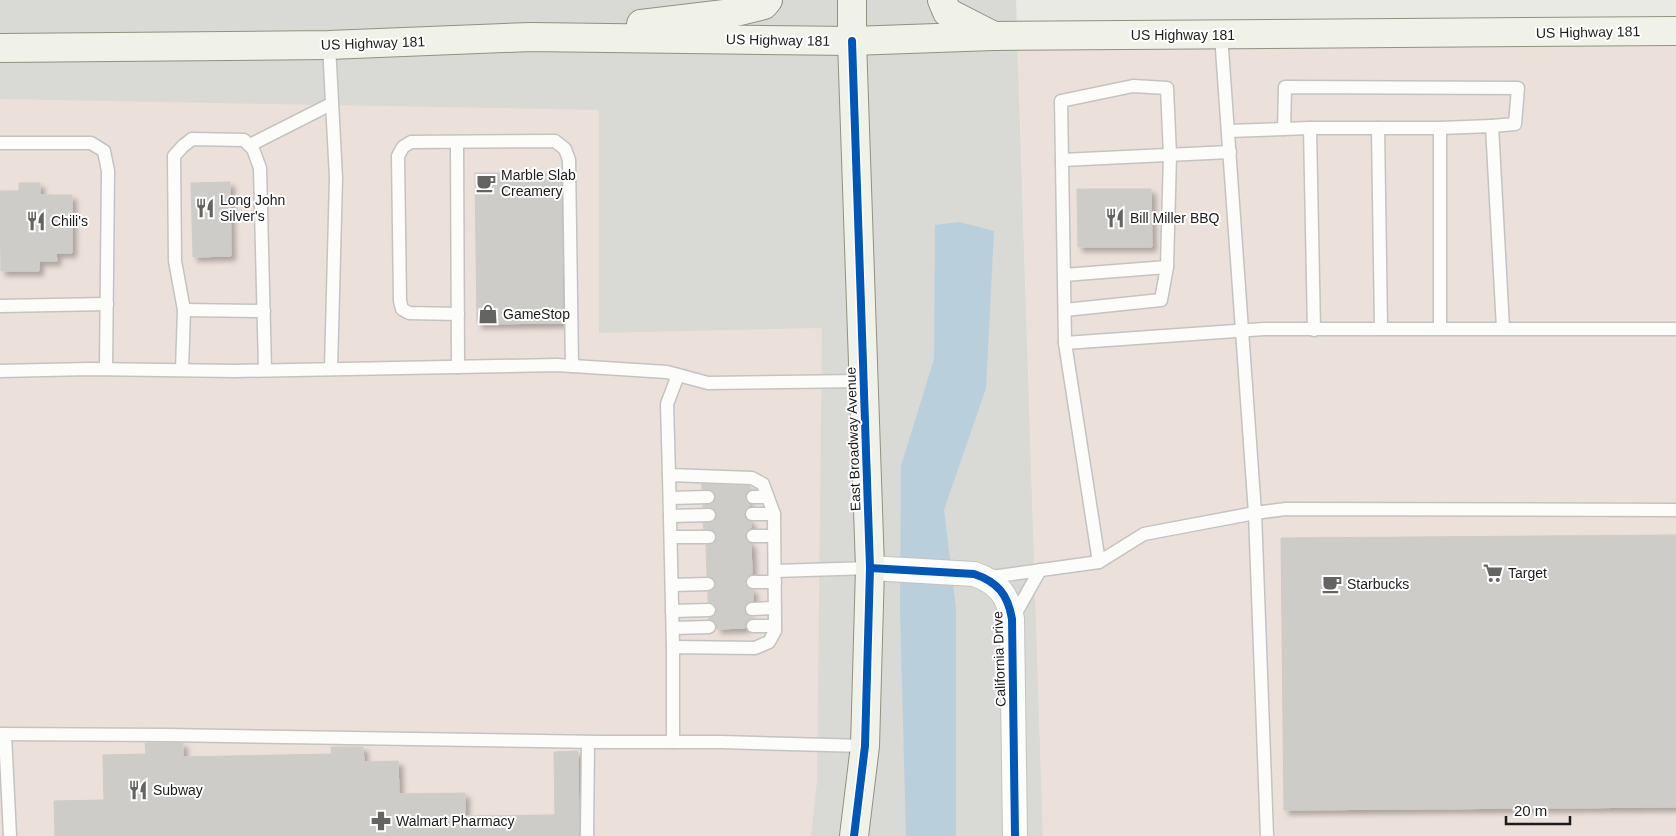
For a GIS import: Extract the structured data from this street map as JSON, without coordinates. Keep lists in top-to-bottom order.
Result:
{
  "streets": {
    "main road": ["US Highway 181", "East Broadway Avenue"],
    "street": ["California Drive"]
  },
  "crossings": [
    ["US Highway 181", "East Broadway Avenue"],
    ["East Broadway Avenue", "California Drive"]
  ],
  "places": {
    "cafe": ["Marble Slab Creamery", "Starbucks"],
    "restaurant": [
      "Long John Silver's",
      "Bill Miller BBQ",
      "Chili's",
      "Subway"
    ],
    "shop": ["GameStop"],
    "supermarket": ["Target"],
    "pharmacy": ["Walmart Pharmacy"]
  },
  "scale_bar": "20 m"
}
